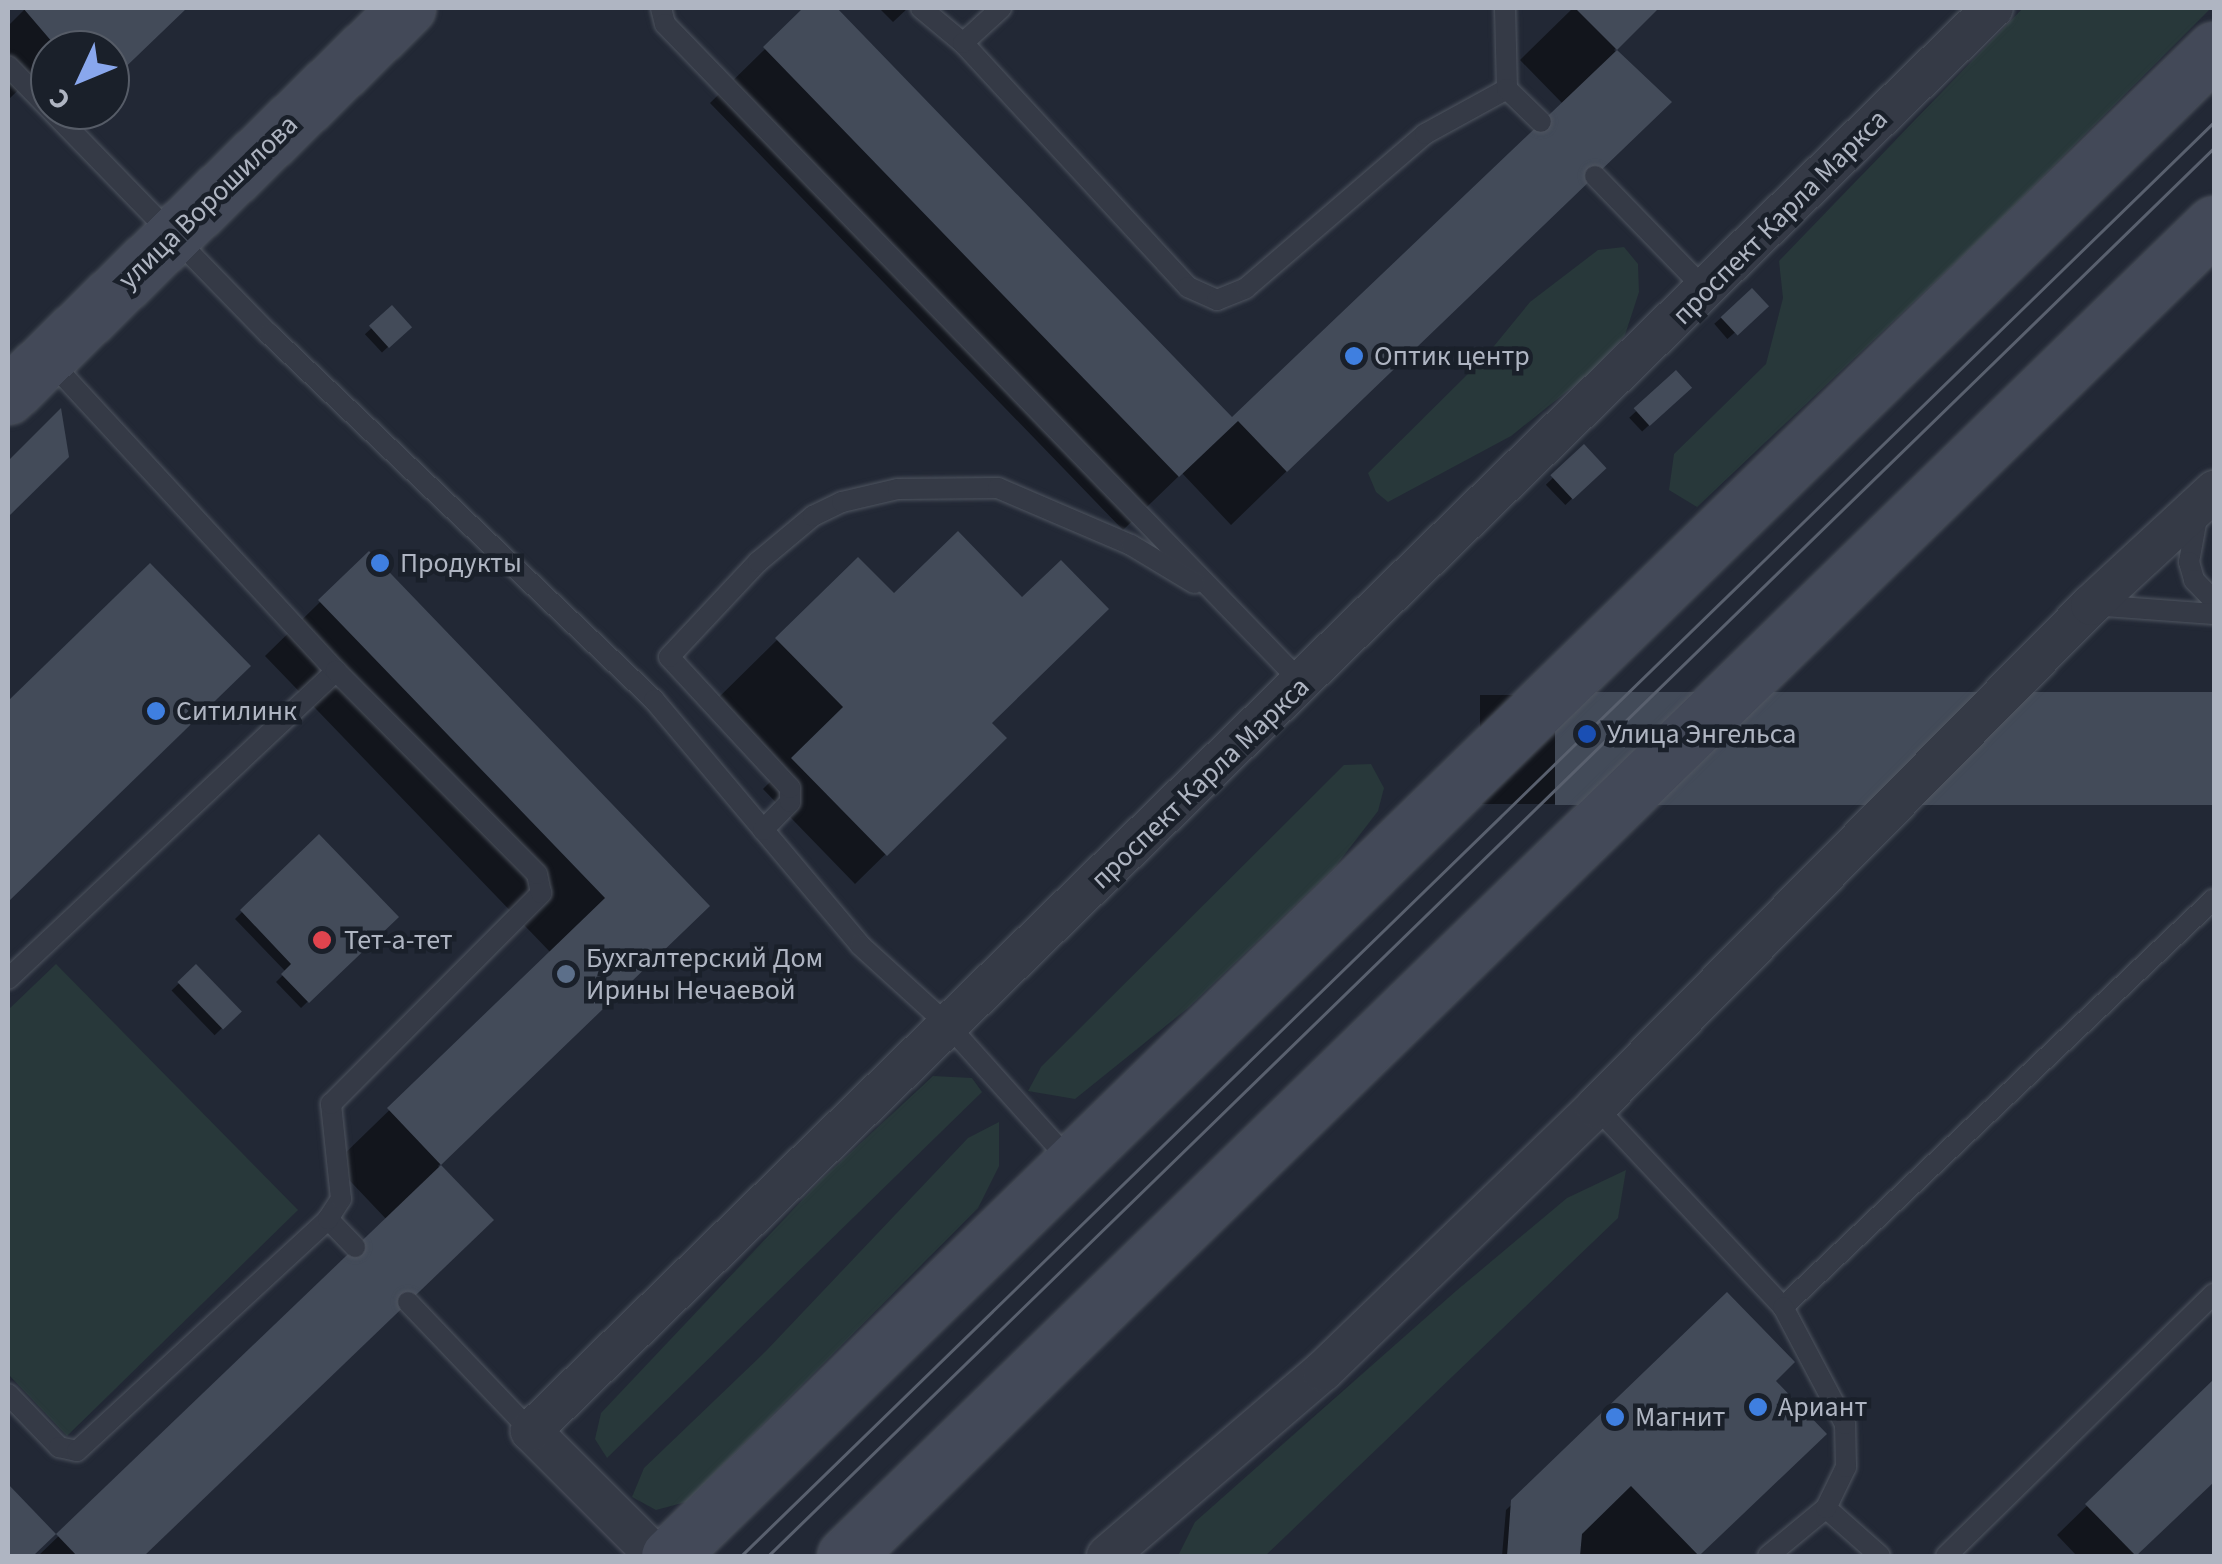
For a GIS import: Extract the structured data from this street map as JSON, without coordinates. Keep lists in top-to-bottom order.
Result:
{
  "streets": {
    "main road": ["улица Ворошилова"],
    "street": ["проспект Карла Маркса"]
  },
  "places": [
    "Оптик центр",
    "Продукты",
    "Ситилинк",
    "Улица Энгельса",
    "Тет-а-тет",
    "Бухгалтерский Дом Ирины Нечаевой",
    "Ариант",
    "Магнит"
  ],
  "north": "bottom left"
}
